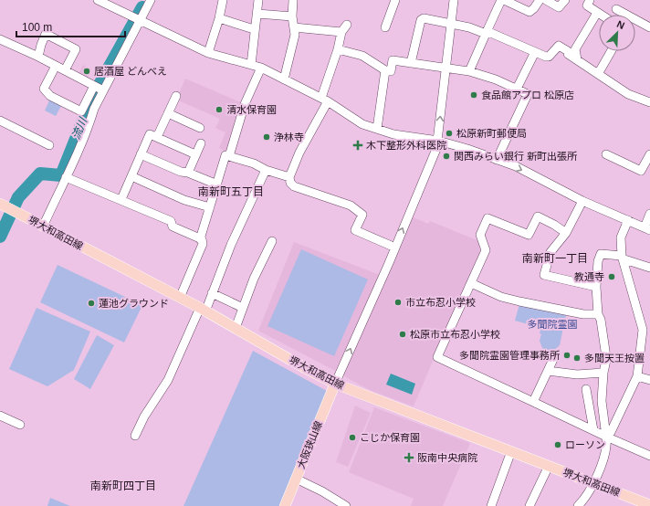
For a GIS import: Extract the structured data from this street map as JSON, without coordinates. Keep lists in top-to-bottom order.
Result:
{
  "streets": {
    "main road": ["堺大和高田線", "大阪狭山線"]
  },
  "crossings": [
    ["堺大和高田線", "大阪狭山線"]
  ],
  "districts": ["南新町五丁目", "南新町一丁目", "南新町四丁目"],
  "water": ["流川"],
  "parks": ["多聞院霊園"],
  "places": {
    "other": [
      "居酒屋 どんべえ",
      "食品館アプロ 松原店",
      "清水保育園",
      "松原新町郵便局",
      "浄林寺",
      "関西みらい銀行 新町出張所",
      "教通寺",
      "市立布忍小学校",
      "蓮池グラウンド",
      "松原市立布忍小学校",
      "多聞院霊園管理事務所",
      "多聞天王按置",
      "こじか保育園",
      "ローソン"
    ],
    "health": ["木下整形外科医院", "阪南中央病院"]
  },
  "scale_bar": "100 m",
  "north": "top right"
}
